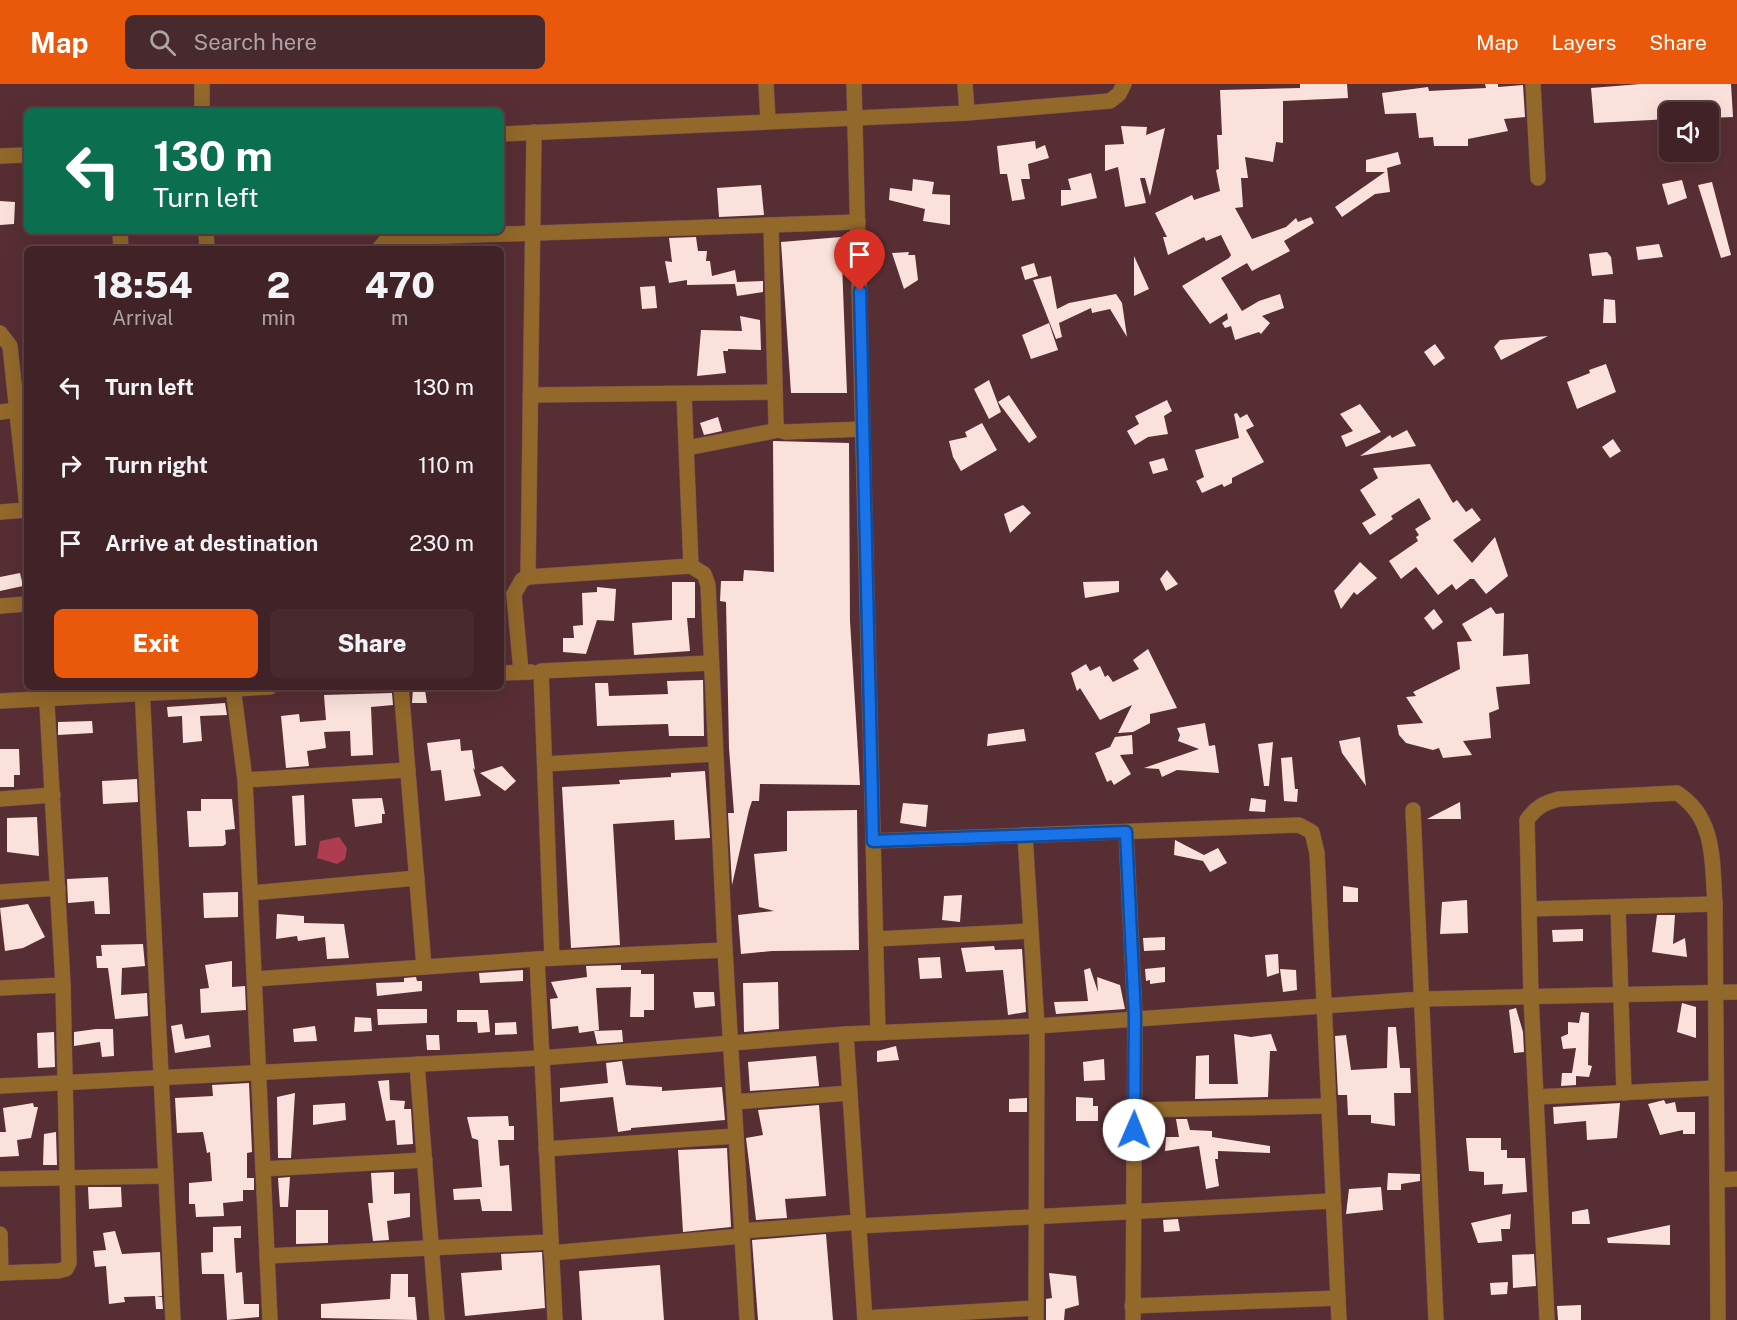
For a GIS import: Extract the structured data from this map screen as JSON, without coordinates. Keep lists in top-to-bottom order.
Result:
{
  "page": {
    "header": "Map",
    "search": "Search here",
    "nav": ["Map", "Layers", "Share"],
    "turn": ["130 m", "Turn left"],
    "eta": [
      "18:54",
      "Arrival",
      "2",
      "min",
      "470",
      "m"
    ],
    "list": [
      {
        "name": "Turn left",
        "value": "130 m"
      },
      {
        "name": "Turn right",
        "value": "110 m"
      },
      {
        "name": "Arrive at destination",
        "value": "230 m"
      }
    ],
    "buttons": ["Exit", "Share"]
  }
}
